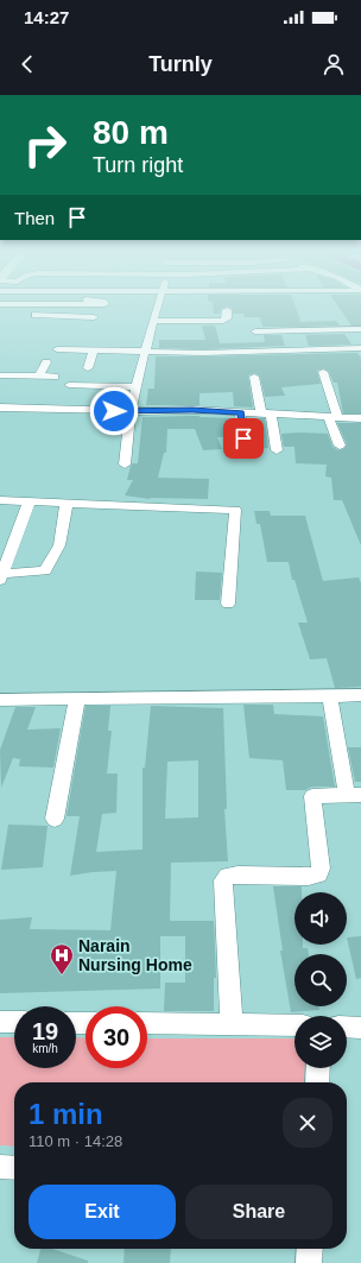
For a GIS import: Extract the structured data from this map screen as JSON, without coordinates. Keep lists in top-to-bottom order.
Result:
{
  "places": {
    "hospital": ["Narain Nursing Home"]
  },
  "page": {
    "status": "14:27",
    "header": "Turnly",
    "turn": ["80 m", "Turn right"],
    "then": "Then",
    "speed": "19 km/h",
    "limit": "30",
    "heading": ["1 min", "110 m · 14:28"],
    "buttons": ["Exit", "Share"]
  }
}
